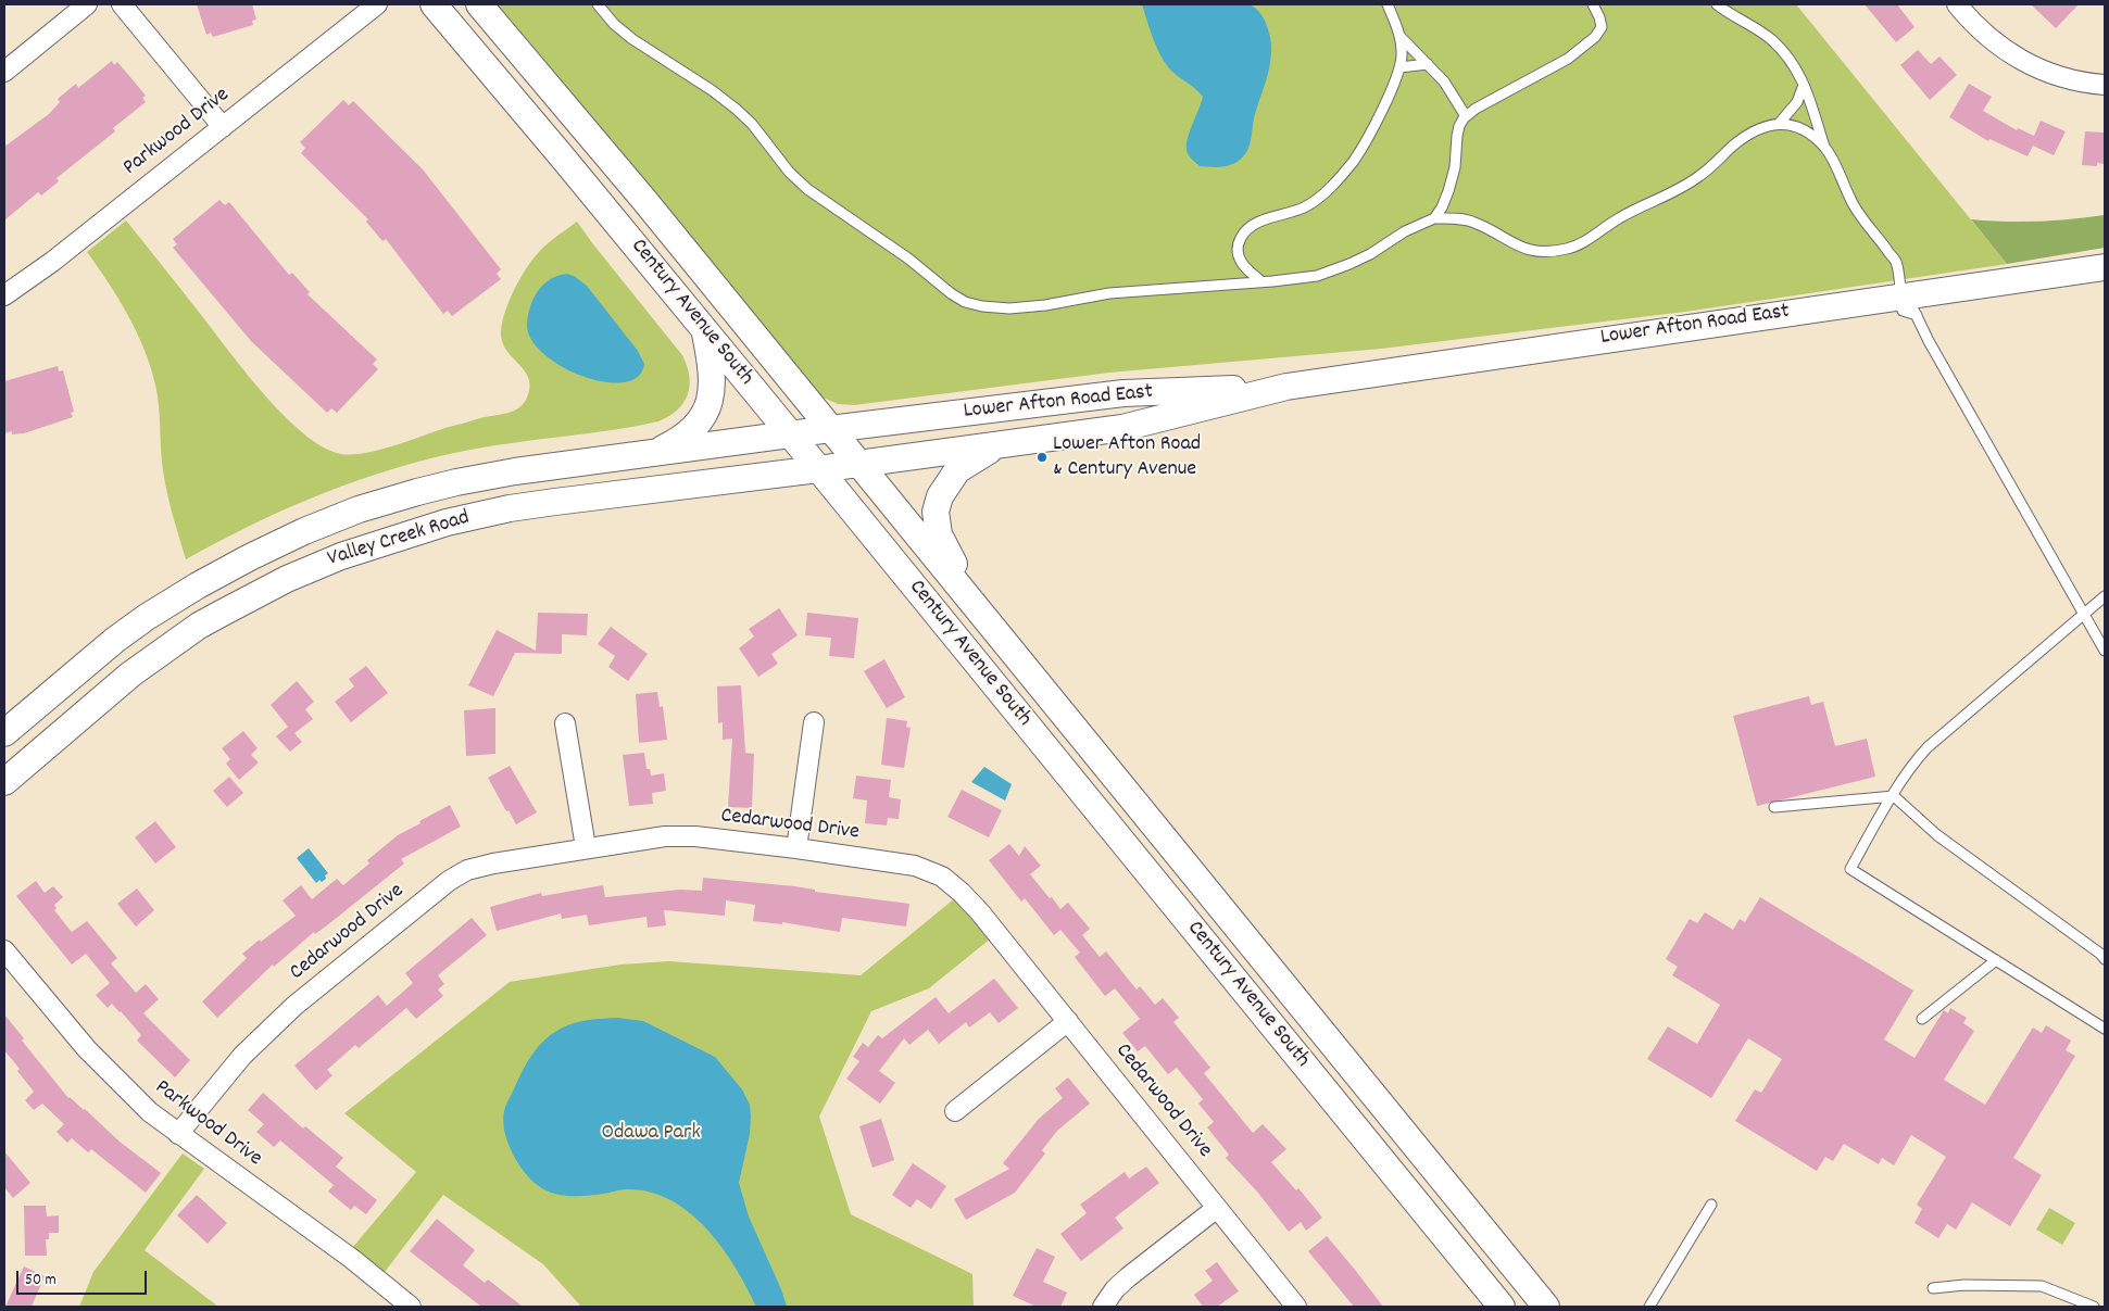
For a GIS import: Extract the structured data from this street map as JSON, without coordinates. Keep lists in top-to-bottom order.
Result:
{
  "streets": {
    "main road": ["Century Avenue South", "Lower Afton Road East", "Valley Creek Road"],
    "street": ["Parkwood Drive", "Cedarwood Drive"]
  },
  "crossings": [
    ["Parkwood Drive", "Cedarwood Drive"],
    ["Century Avenue South", "Lower Afton Road East"],
    ["Century Avenue South", "Valley Creek Road"],
    ["Lower Afton Road East", "Valley Creek Road"]
  ],
  "parks": ["Odawa Park"],
  "places": ["Lower Afton Road & Century Avenue"],
  "scale_bar": "50 m"
}
